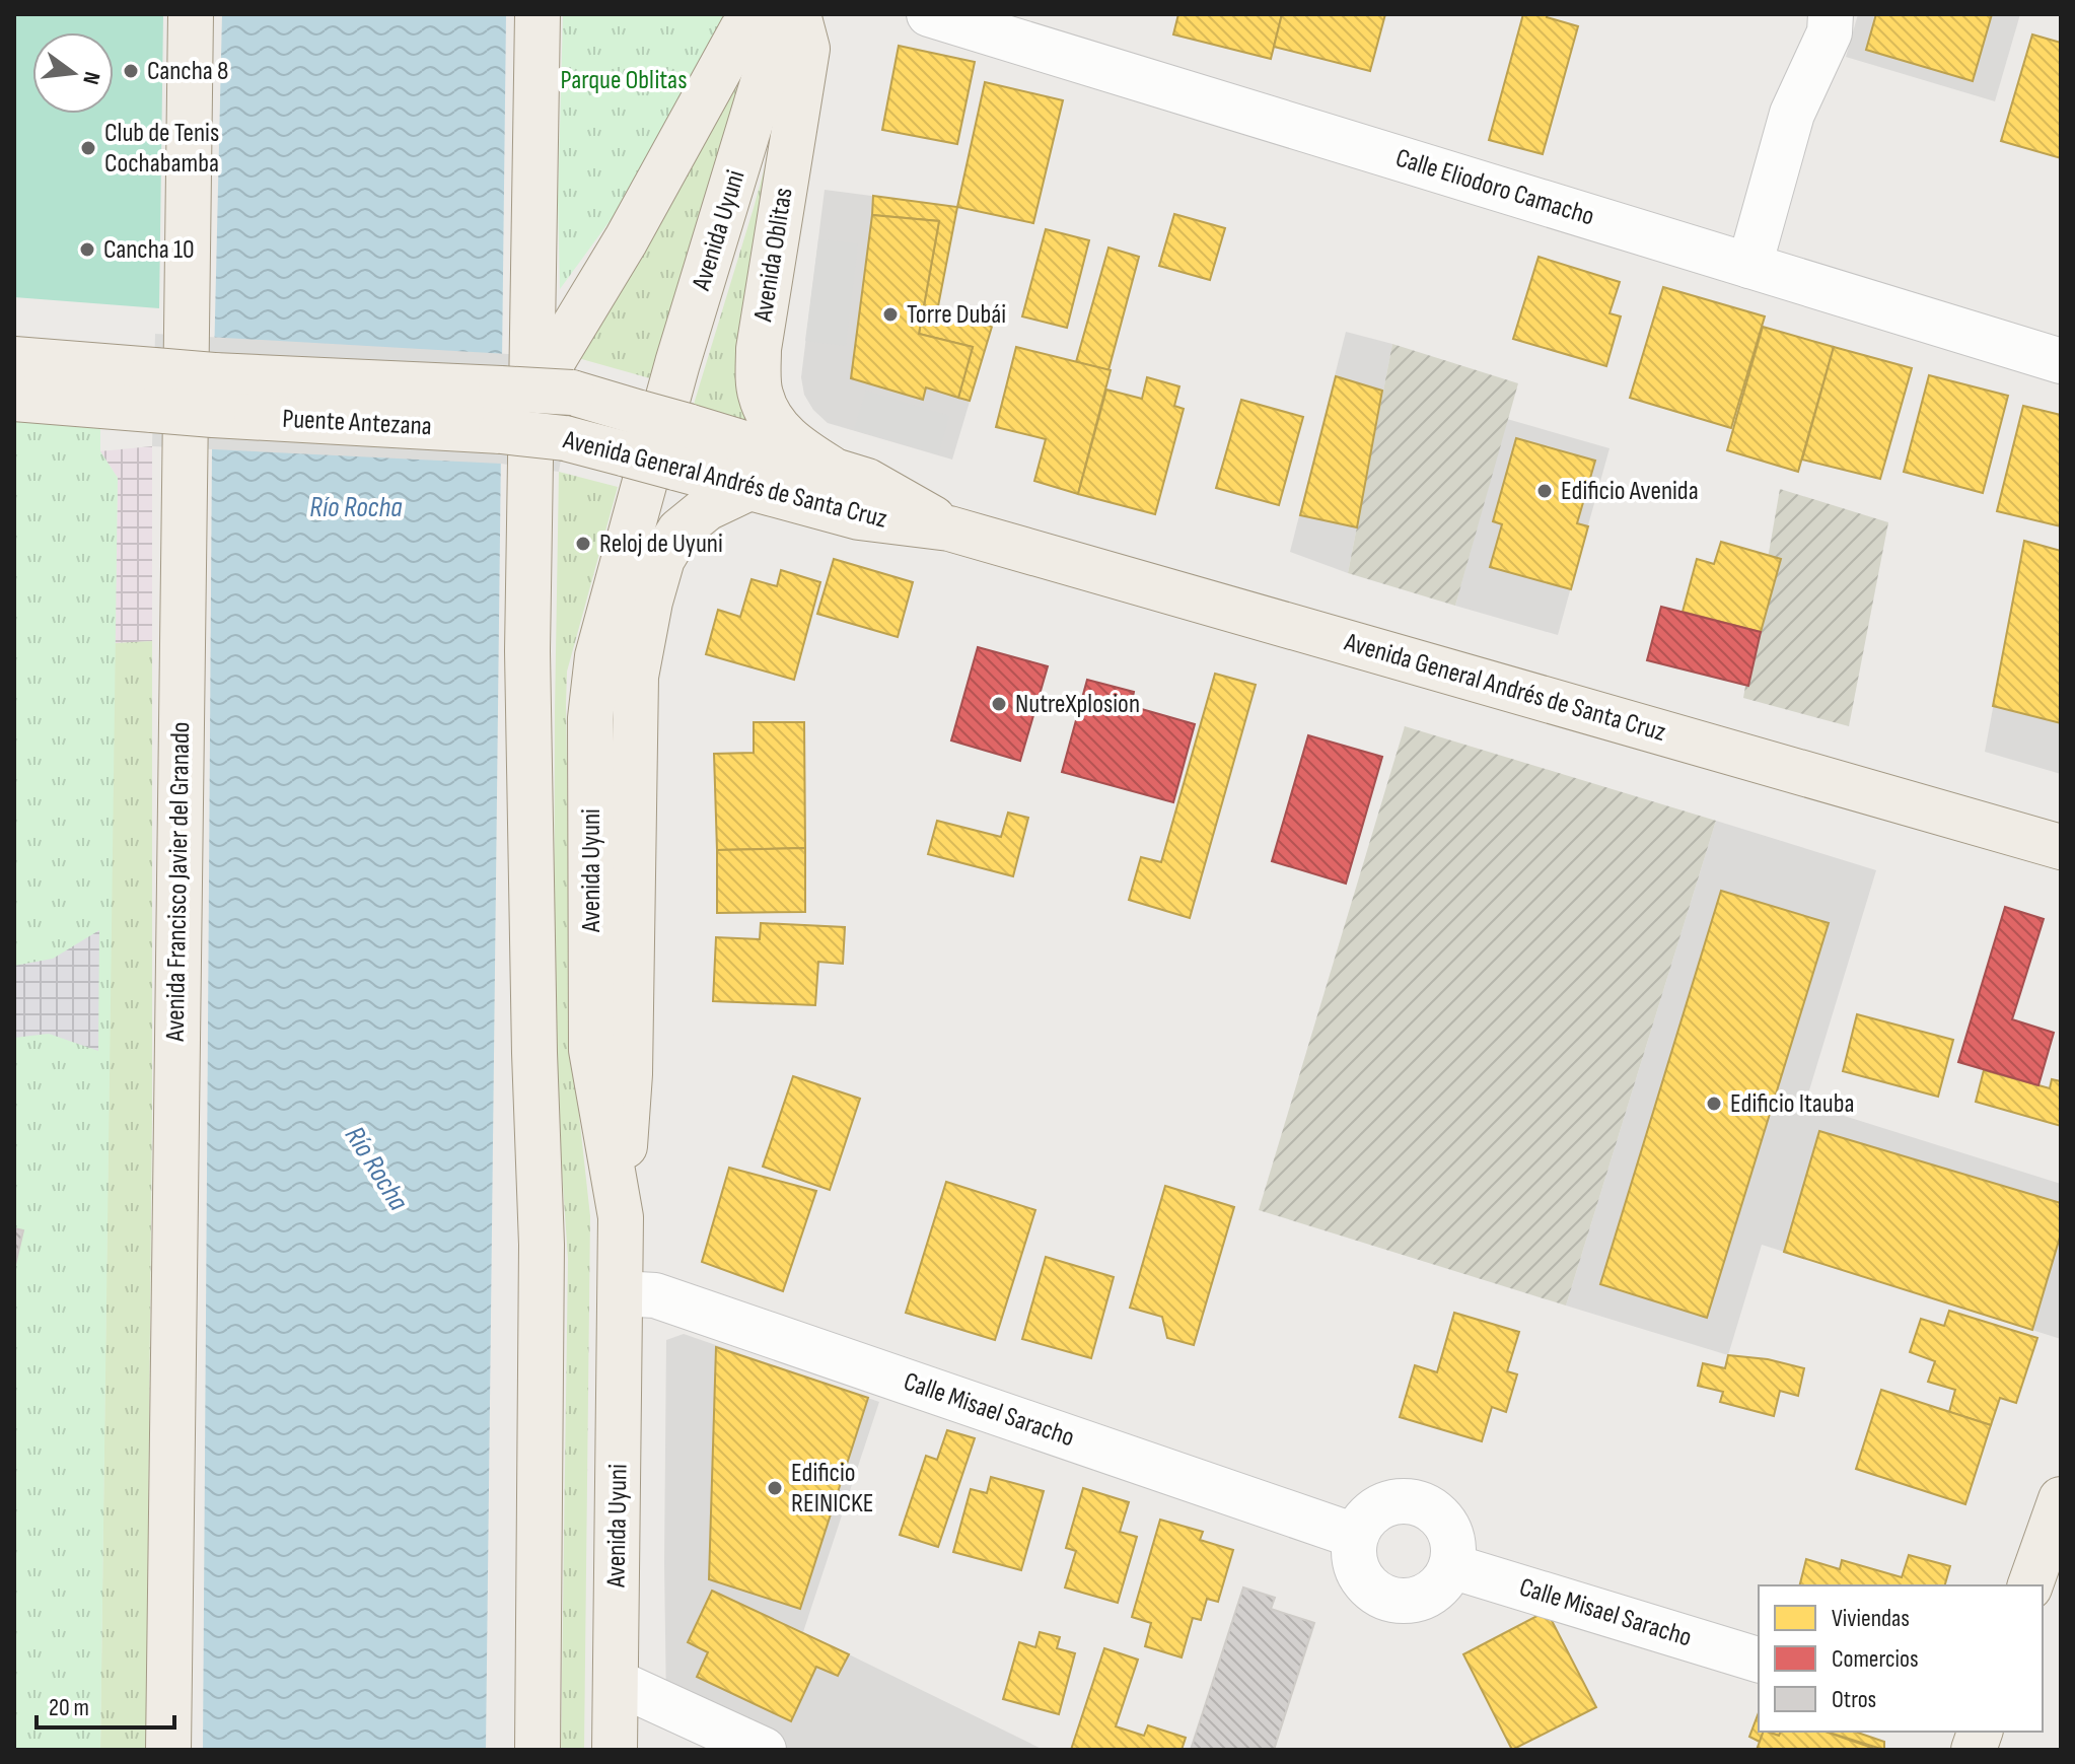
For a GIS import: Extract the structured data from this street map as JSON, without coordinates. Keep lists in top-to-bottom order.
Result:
{
  "streets": {
    "main road": [
      "Avenida Uyuni",
      "Avenida Oblitas",
      "Puente Antezana",
      "Avenida General Andrés de Santa Cruz",
      "Avenida Francisco Javier del Granado"
    ],
    "street": ["Calle Eliodoro Camacho", "Calle Misael Saracho"]
  },
  "crossings": [
    ["Avenida Uyuni", "Calle Misael Saracho"],
    ["Avenida Oblitas", "Avenida General Andrés de Santa Cruz"],
    ["Puente Antezana", "Avenida General Andrés de Santa Cruz"]
  ],
  "water": ["Río Rocha"],
  "parks": ["Parque Oblitas"],
  "places": [
    "Cancha 8",
    "Club de Tenis Cochabamba",
    "Cancha 10",
    "Torre Dubái",
    "Edificio Avenida",
    "Reloj de Uyuni",
    "NutreXplosion",
    "Edificio Itauba",
    "Edificio REINICKE"
  ],
  "legend": ["Viviendas", "Comercios", "Otros"],
  "scale_bar": "20 m",
  "north": "right"
}
